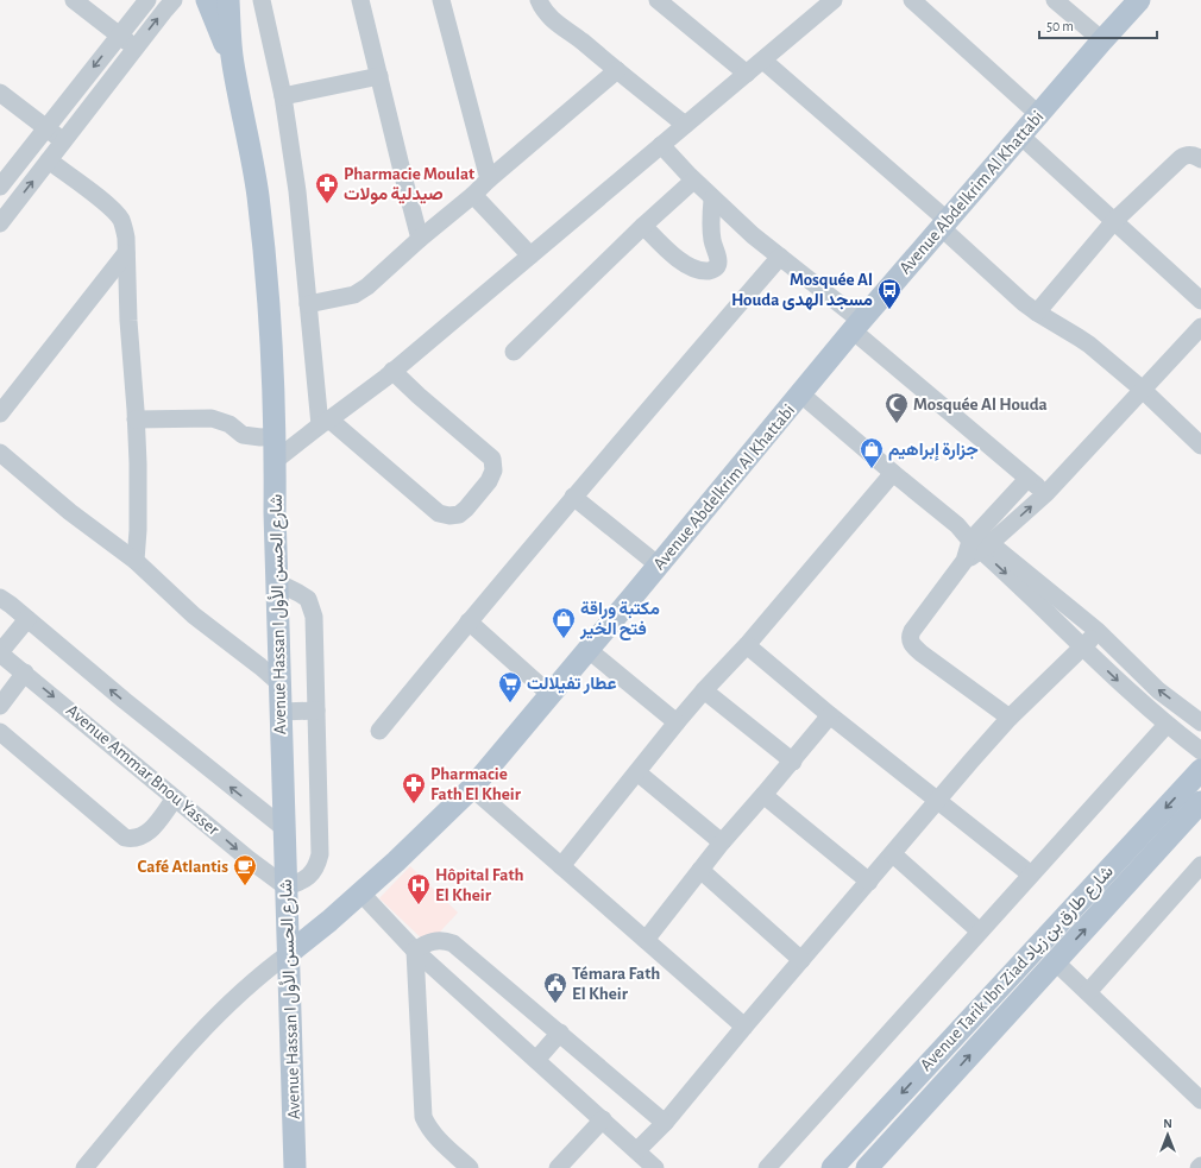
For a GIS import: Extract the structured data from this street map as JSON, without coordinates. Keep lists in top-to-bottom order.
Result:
{
  "streets": {
    "main road": ["Avenue Abdelkrim Al Khattabi", "Avenue Hassan I شارع الحسن الأول", "Avenue Tarik Ibn Ziad شارع طارق بن زياد"],
    "street": ["Avenue Ammar Bnou Yasser"]
  },
  "crossings": [
    ["Avenue Abdelkrim Al Khattabi", "Avenue Hassan I شارع الحسن الأول"],
    ["Avenue Hassan I شارع الحسن الأول", "Avenue Ammar Bnou Yasser"]
  ],
  "places": {
    "pharmacy": ["Pharmacie Moulat صيدلية مولات", "Pharmacie Fath El Kheir"],
    "bus stop": ["Mosquée Al Houda مسجد الهدى"],
    "mosque": ["Mosquée Al Houda"],
    "shop": ["جزارة إبراهيم", "مكتبة وراقة فتح الخير"],
    "supermarket": ["عطار تفيلالت"],
    "cafe": ["Café Atlantis"],
    "hospital": ["Hôpital Fath El Kheir"],
    "public building": ["Témara Fath El Kheir"]
  },
  "scale_bar": "50 m",
  "north": "top"
}
